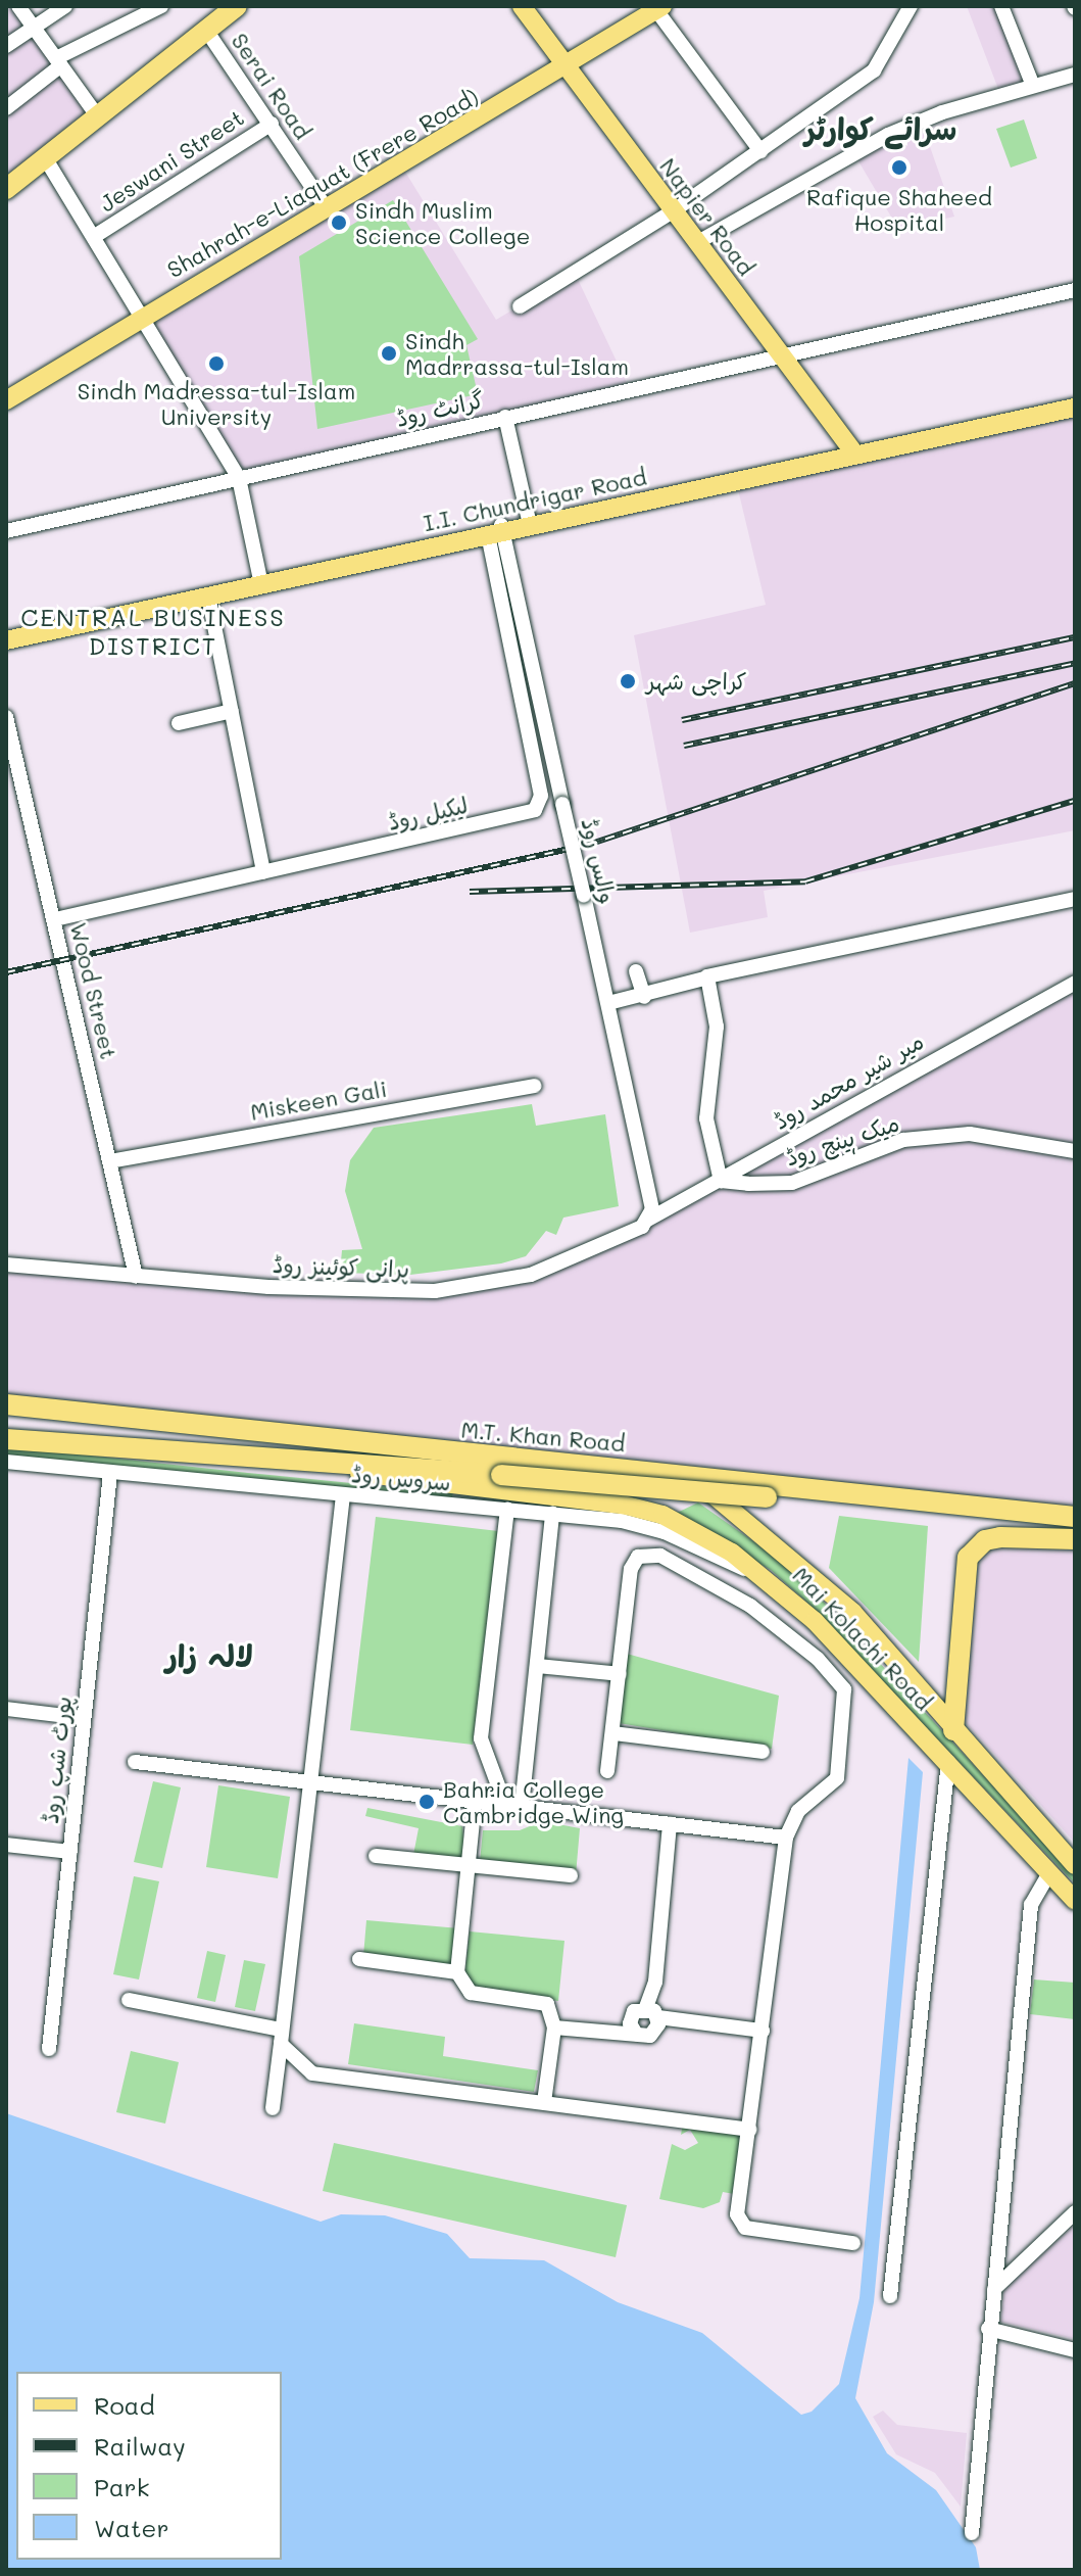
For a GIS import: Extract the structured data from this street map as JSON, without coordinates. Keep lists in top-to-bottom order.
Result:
{
  "streets": {
    "highway": ["M.T. Khan Road"],
    "main road": [
      "Shahrah-e-Liaquat (Frere Road)",
      "Napier Road",
      "I.I. Chundrigar Road",
      "Mai Kolachi Road"
    ],
    "street": [
      "Serai Road",
      "Jeswani Street",
      "گرانٹ روڈ",
      "لیکیل روڈ",
      "والس روڈ",
      "Wood Street",
      "میر شیر محمد روڈ",
      "Miskeen Gali",
      "میک ہینچ روڈ",
      "پرانی کوئینز روڈ",
      "سروس روڈ",
      "پورٹ شپ روڈ"
    ]
  },
  "crossings": [
    ["Serai Road", "Jeswani Street"],
    ["Serai Road", "Shahrah-e-Liaquat (Frere Road)"],
    ["Shahrah-e-Liaquat (Frere Road)", "Napier Road"],
    ["Napier Road", "گرانٹ روڈ"],
    ["Napier Road", "I.I. Chundrigar Road"],
    ["I.I. Chundrigar Road", "لیکیل روڈ"],
    ["I.I. Chundrigar Road", "والس روڈ"],
    ["لیکیل روڈ", "والس روڈ"],
    ["لیکیل روڈ", "Wood Street"],
    ["والس روڈ", "میر شیر محمد روڈ"],
    ["والس روڈ", "پرانی کوئینز روڈ"],
    ["Wood Street", "Miskeen Gali"],
    ["Wood Street", "پرانی کوئینز روڈ"],
    ["میر شیر محمد روڈ", "میک ہینچ روڈ"],
    ["میر شیر محمد روڈ", "پرانی کوئینز روڈ"],
    ["M.T. Khan Road", "Mai Kolachi Road"],
    ["سروس روڈ", "Mai Kolachi Road"],
    ["سروس روڈ", "پورٹ شپ روڈ"]
  ],
  "districts": ["سرائے کوارٹر", "CENTRAL BUSINESS DISTRICT", "لالہ زار"],
  "places": [
    "Rafique Shaheed Hospital",
    "Sindh Muslim Science College",
    "Sindh Madrrassa-tul-Islam",
    "Sindh Madressa-tul-Islam University",
    "کراچی شہر",
    "Bahria College Cambridge Wing"
  ],
  "legend": [
    "Road",
    "Railway",
    "Park",
    "Water"
  ]
}
